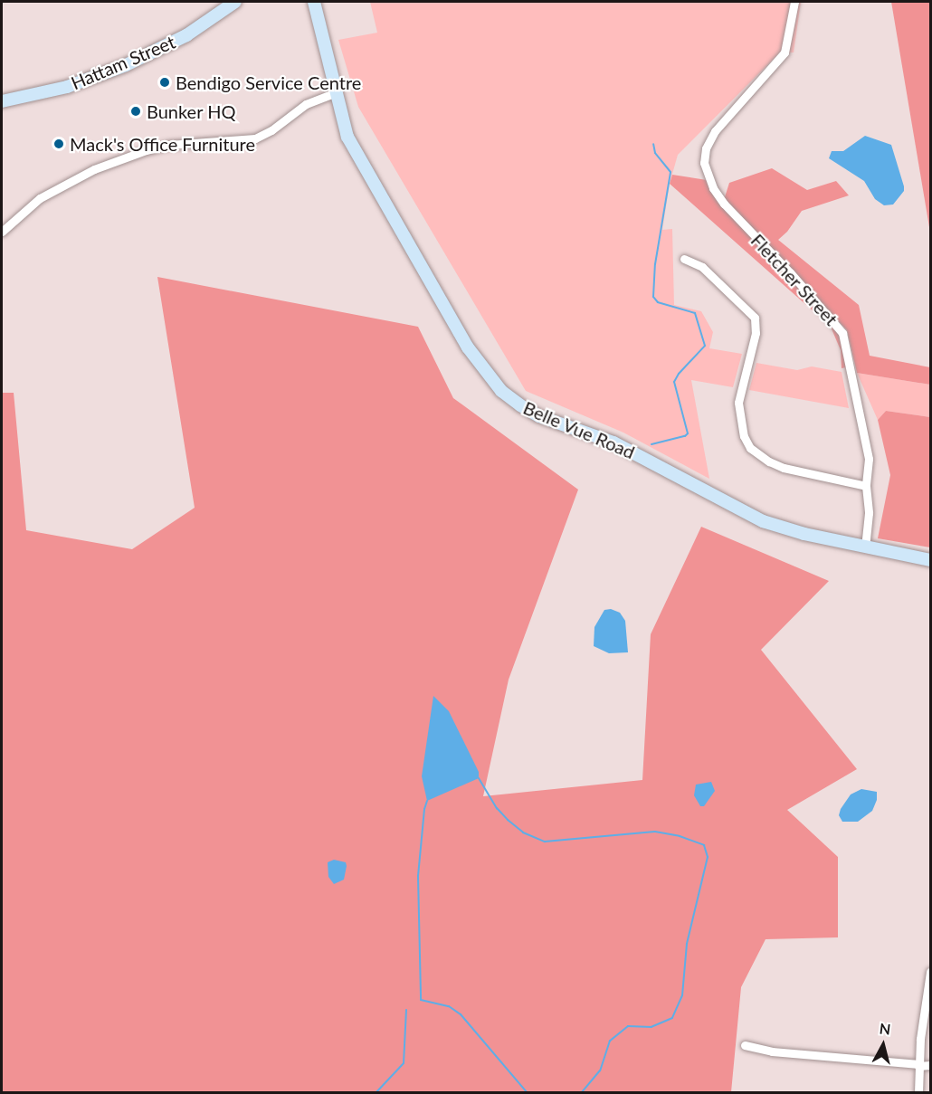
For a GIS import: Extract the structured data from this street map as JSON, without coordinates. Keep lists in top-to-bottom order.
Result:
{
  "streets": {
    "street": ["Hattam Street", "Fletcher Street", "Belle Vue Road"]
  },
  "crossings": [
    ["Fletcher Street", "Belle Vue Road"]
  ],
  "places": ["Bendigo Service Centre", "Bunker HQ", "Mack's Office Furniture"],
  "north": "top"
}
